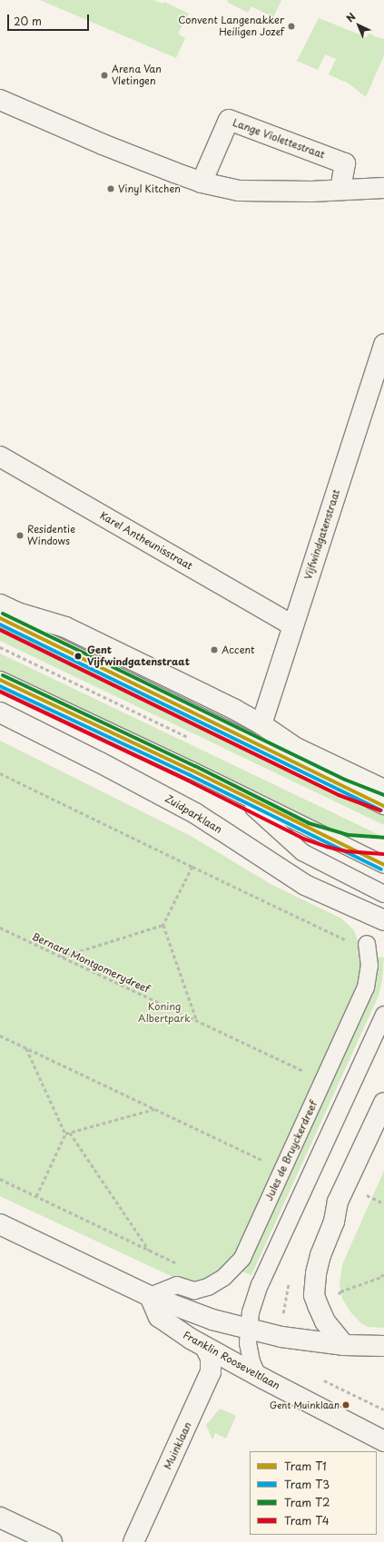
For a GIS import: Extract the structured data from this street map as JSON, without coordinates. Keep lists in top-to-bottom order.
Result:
{
  "streets": {
    "street": [
      "Lange Violettestraat",
      "Vijfwindgatenstraat",
      "Karel Antheunisstraat",
      "Zuidparklaan",
      "Franklin Rooseveltlaan",
      "Muinklaan"
    ],
    "lane": ["Jules de Bruyckerdreef"],
    "path": ["Bernard Montgomerydreef"]
  },
  "crossings": [
    ["Vijfwindgatenstraat", "Karel Antheunisstraat"],
    ["Jules de Bruyckerdreef", "Franklin Rooseveltlaan"],
    ["Franklin Rooseveltlaan", "Muinklaan"]
  ],
  "parks": ["Koning Albertpark"],
  "places": [
    "Convent Langenakker Heiligen Jozef",
    "Arena Van Vletingen",
    "Vinyl Kitchen",
    "Residentie Windows",
    "Accent",
    "Gent Vijfwindgatenstraat",
    "Gent Muinklaan"
  ],
  "lines": [
    "tram line T2",
    "tram line T1",
    "tram line T3",
    "tram line T4"
  ],
  "legend": [
    "Tram T1",
    "Tram T3",
    "Tram T2",
    "Tram T4"
  ],
  "scale_bar": "20 m",
  "north": "top left"
}
